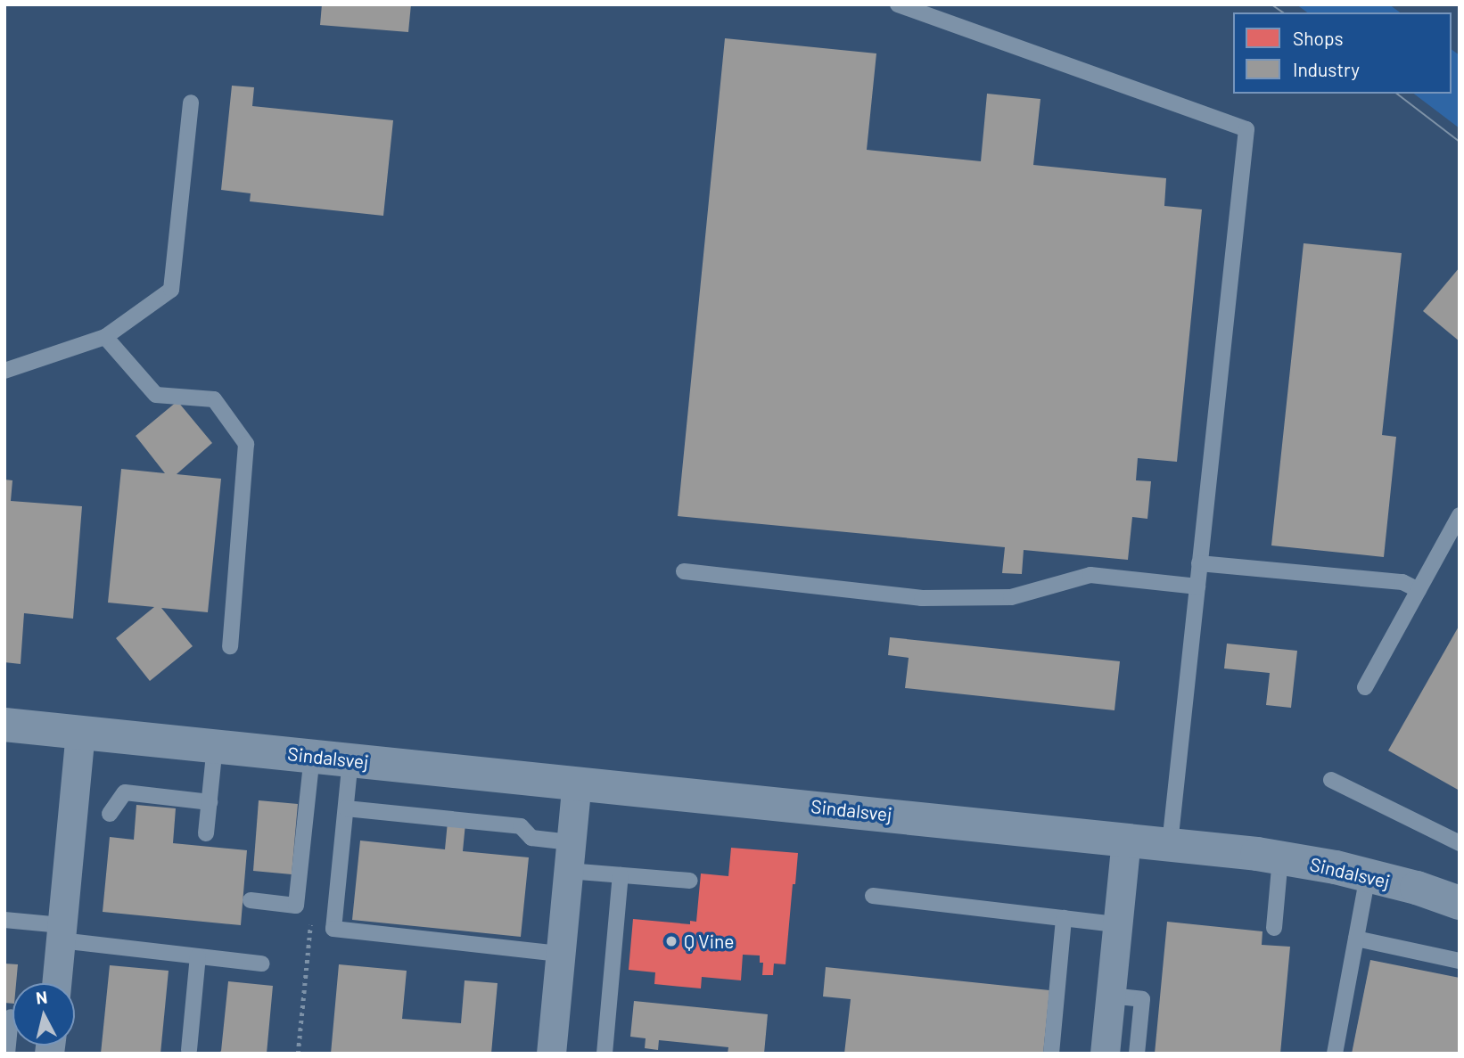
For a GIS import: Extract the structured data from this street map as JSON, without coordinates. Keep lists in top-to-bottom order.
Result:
{
  "streets": {
    "street": ["Sindalsvej"]
  },
  "places": ["Q Vine"],
  "legend": ["Shops", "Industry"],
  "north": "top"
}
